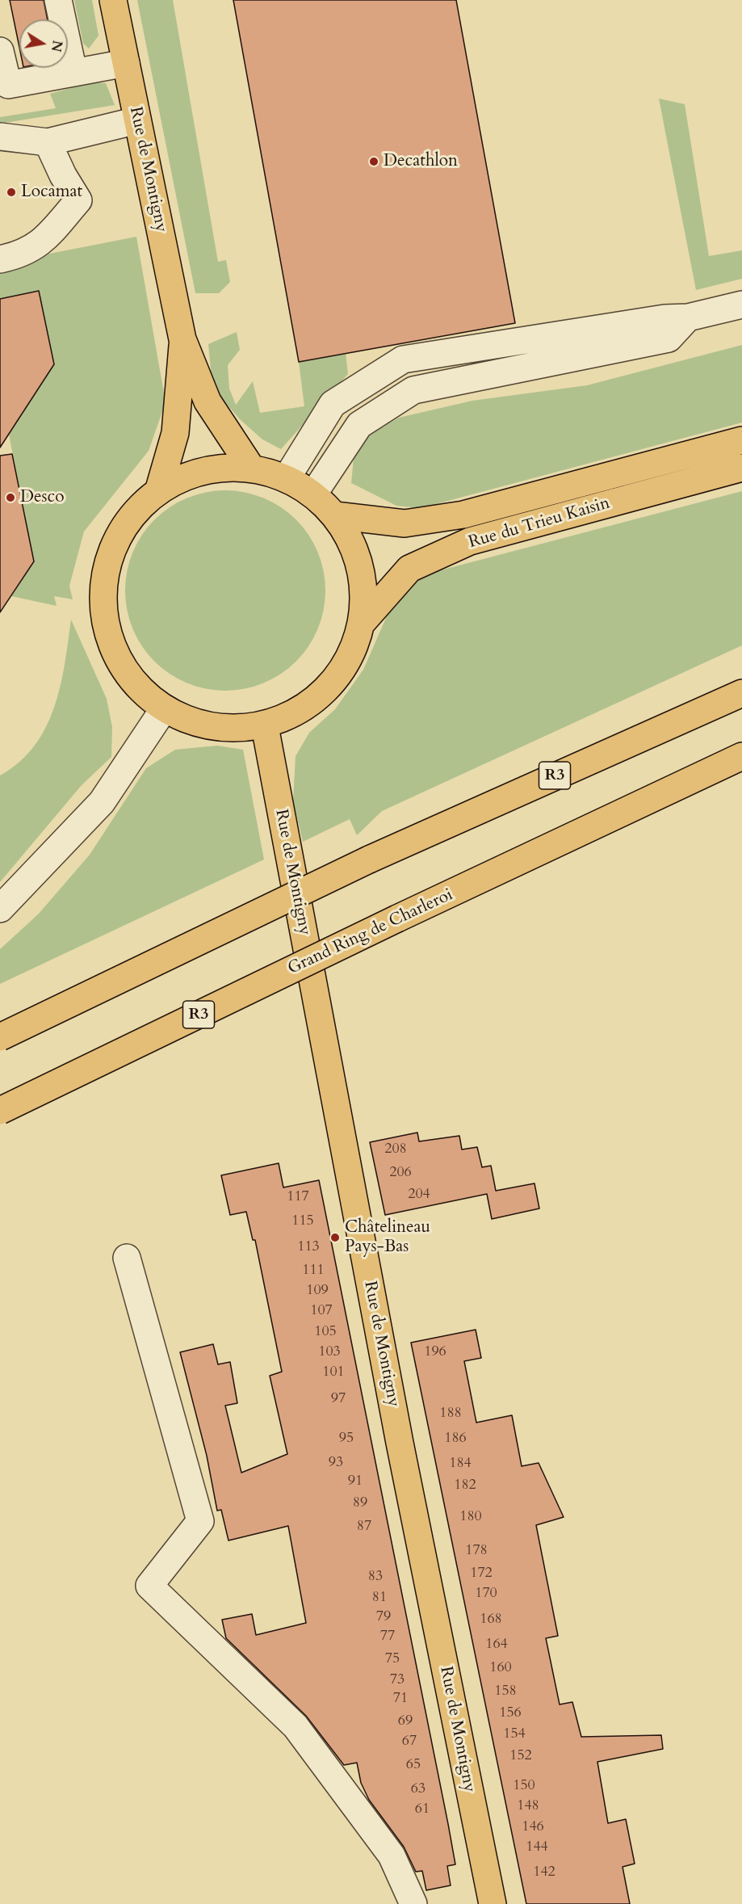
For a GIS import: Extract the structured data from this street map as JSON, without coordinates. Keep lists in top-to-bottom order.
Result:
{
  "streets": {
    "main road": [
      "Rue de Montigny",
      "Rue du Trieu Kaisin",
      "R3",
      "Grand Ring de Charleroi"
    ]
  },
  "places": [
    "Decathlon",
    "Locamat",
    "Desco",
    "Châtelineau Pays-Bas"
  ],
  "house_numbers": [
    "208",
    "206",
    "204",
    "117",
    "115",
    "113",
    "111",
    "109",
    "107",
    "105",
    "103",
    "196",
    "101",
    "97",
    "188",
    "95",
    "186",
    "93",
    "184",
    "91",
    "182",
    "89",
    "180",
    "87",
    "178",
    "172",
    "83",
    "170",
    "81",
    "79",
    "168",
    "77",
    "164",
    "75",
    "160",
    "73",
    "158",
    "71",
    "156",
    "69",
    "154",
    "67",
    "152",
    "65",
    "150",
    "63",
    "148",
    "61",
    "146",
    "144",
    "142"
  ],
  "north": "right"
}
